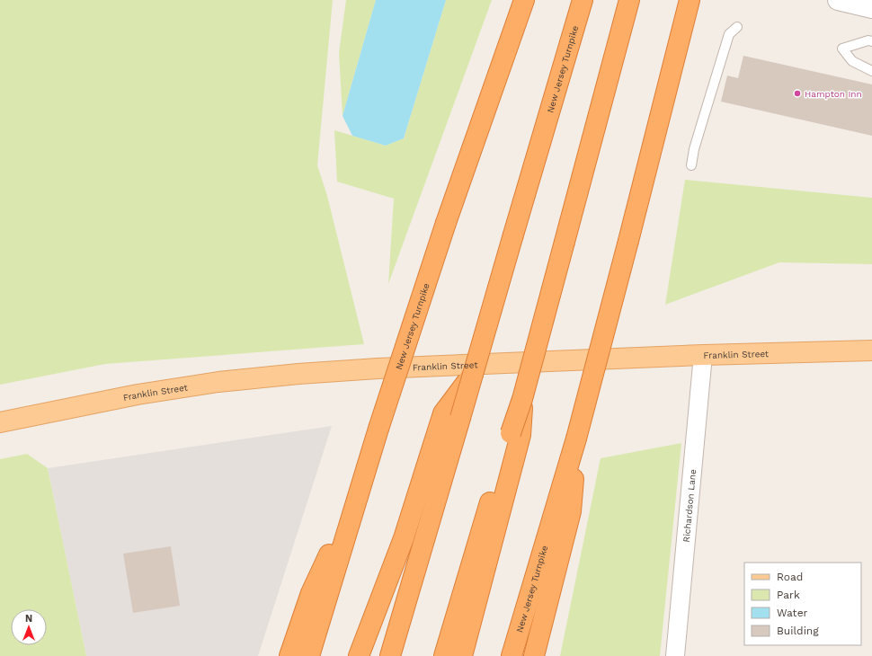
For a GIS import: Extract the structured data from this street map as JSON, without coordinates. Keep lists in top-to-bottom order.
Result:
{
  "streets": {
    "highway": ["New Jersey Turnpike"],
    "main road": ["Franklin Street"],
    "street": ["Richardson Lane"]
  },
  "crossings": [
    ["Franklin Street", "Richardson Lane"]
  ],
  "places": ["Hampton Inn"],
  "legend": [
    "Road",
    "Park",
    "Water",
    "Building"
  ],
  "north": "top"
}
